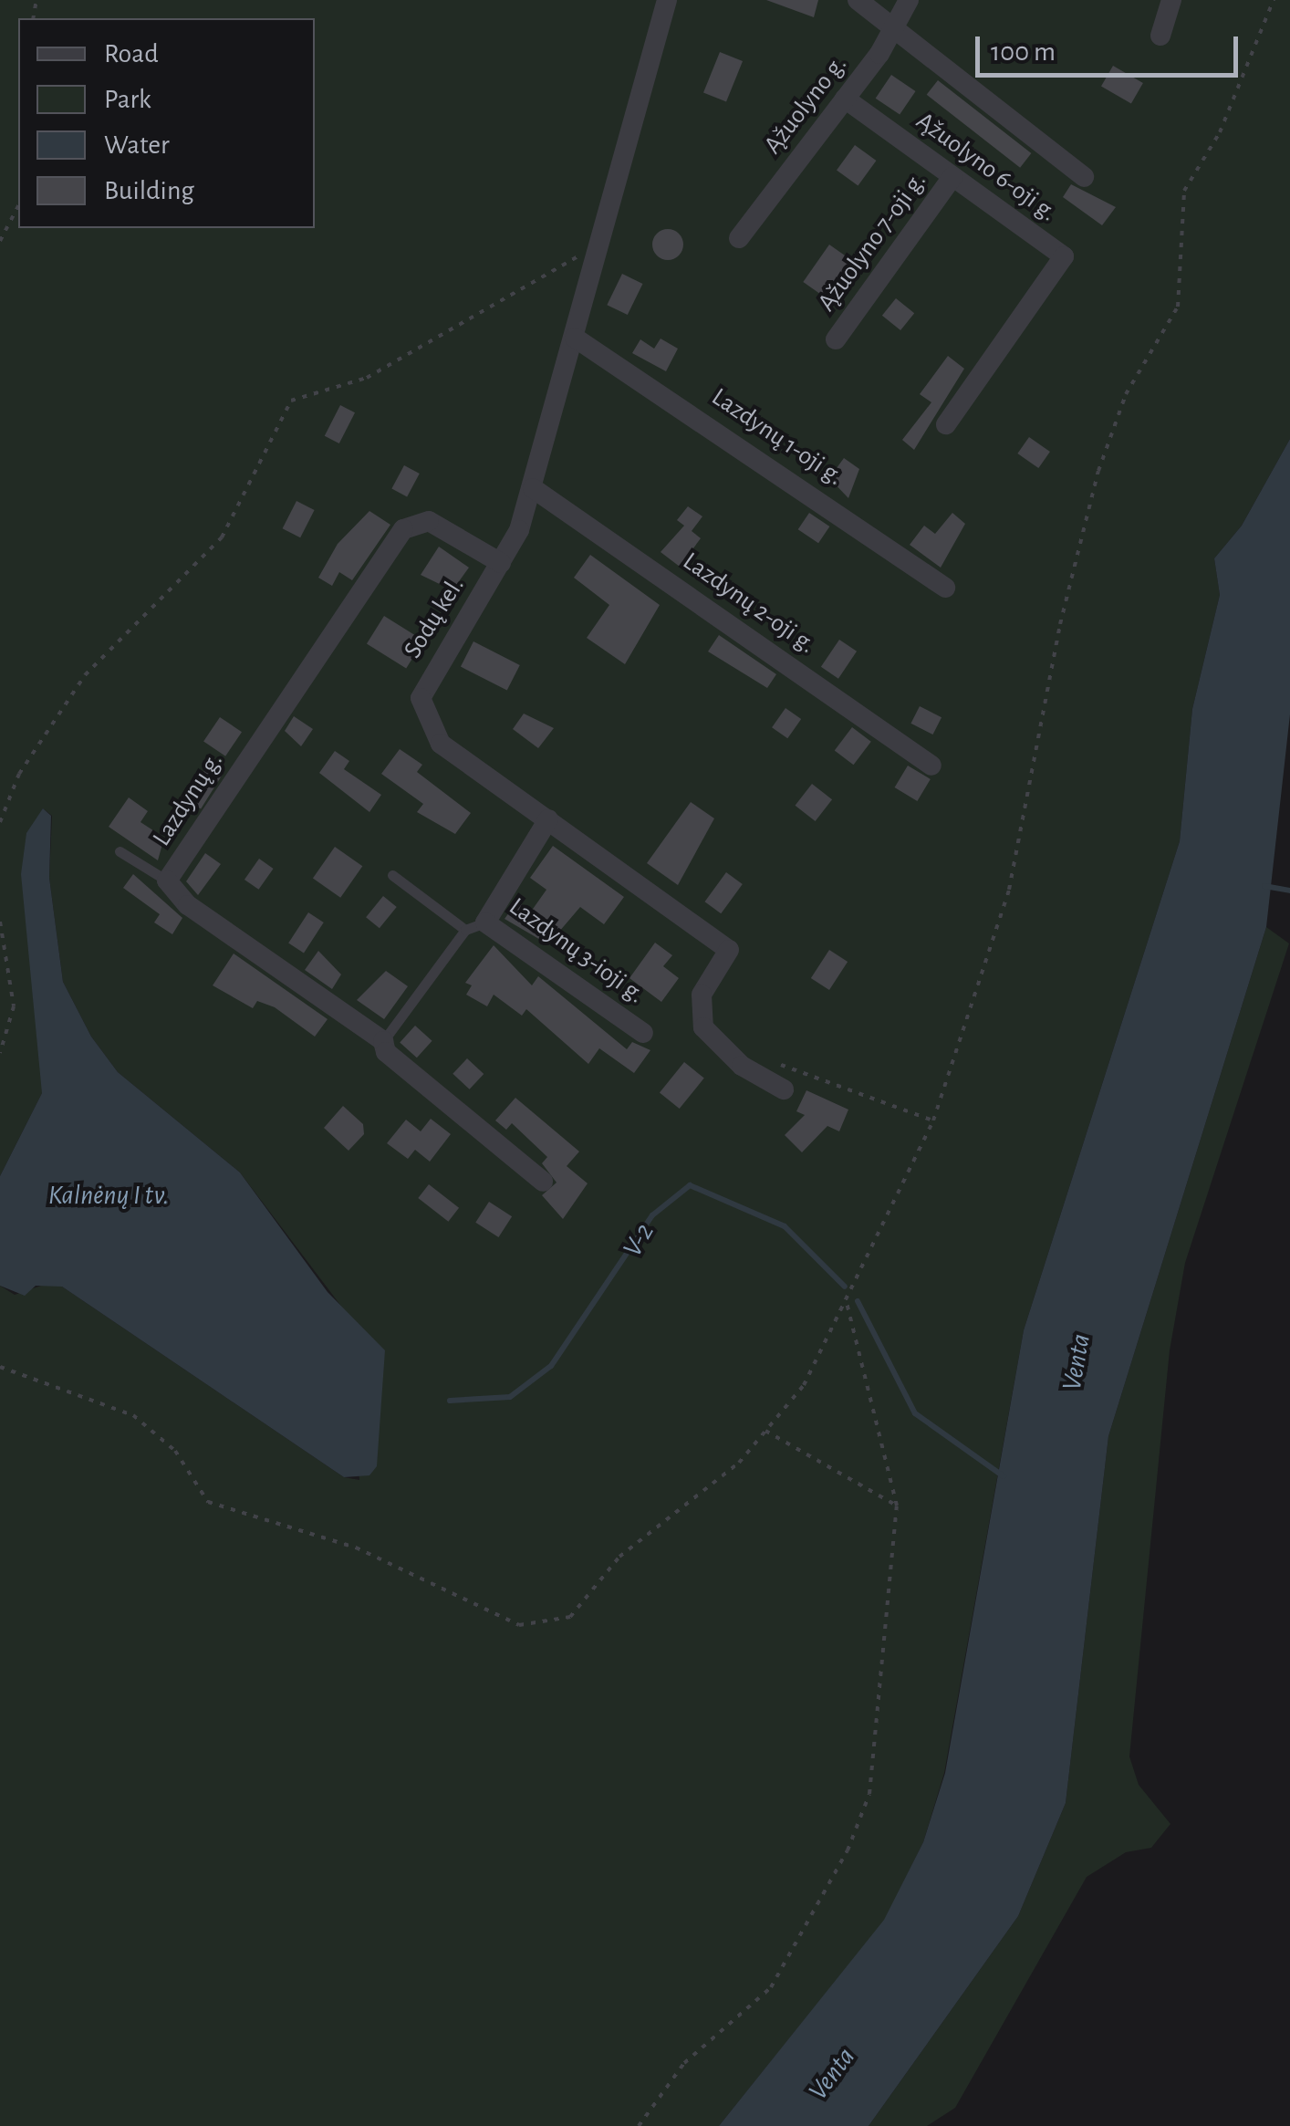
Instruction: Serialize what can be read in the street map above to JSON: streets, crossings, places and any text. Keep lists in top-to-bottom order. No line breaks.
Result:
{"streets":{"street":["Ąžuolyno g.","Ąžuolyno 6-oji g.","Ąžuolyno 7-oji g.","Lazdynų 1-oji g.","Lazdynų 2-oji g.","Sodų kel.","Lazdynų g.","Lazdynų 3-ioji g."]},"crossings":[["Ąžuolyno g.","Ąžuolyno 6-oji g."],["Ąžuolyno 6-oji g.","Ąžuolyno 7-oji g."],["Lazdynų 1-oji g.","Sodų kel."],["Lazdynų 2-oji g.","Sodų kel."],["Sodų kel.","Lazdynų g."],["Sodų kel.","Lazdynų 3-ioji g."]],"water":["Kalnėnų I tv.","V-2","Venta"],"legend":["Road","Park","Water","Building"],"scale_bar":"100 m"}
